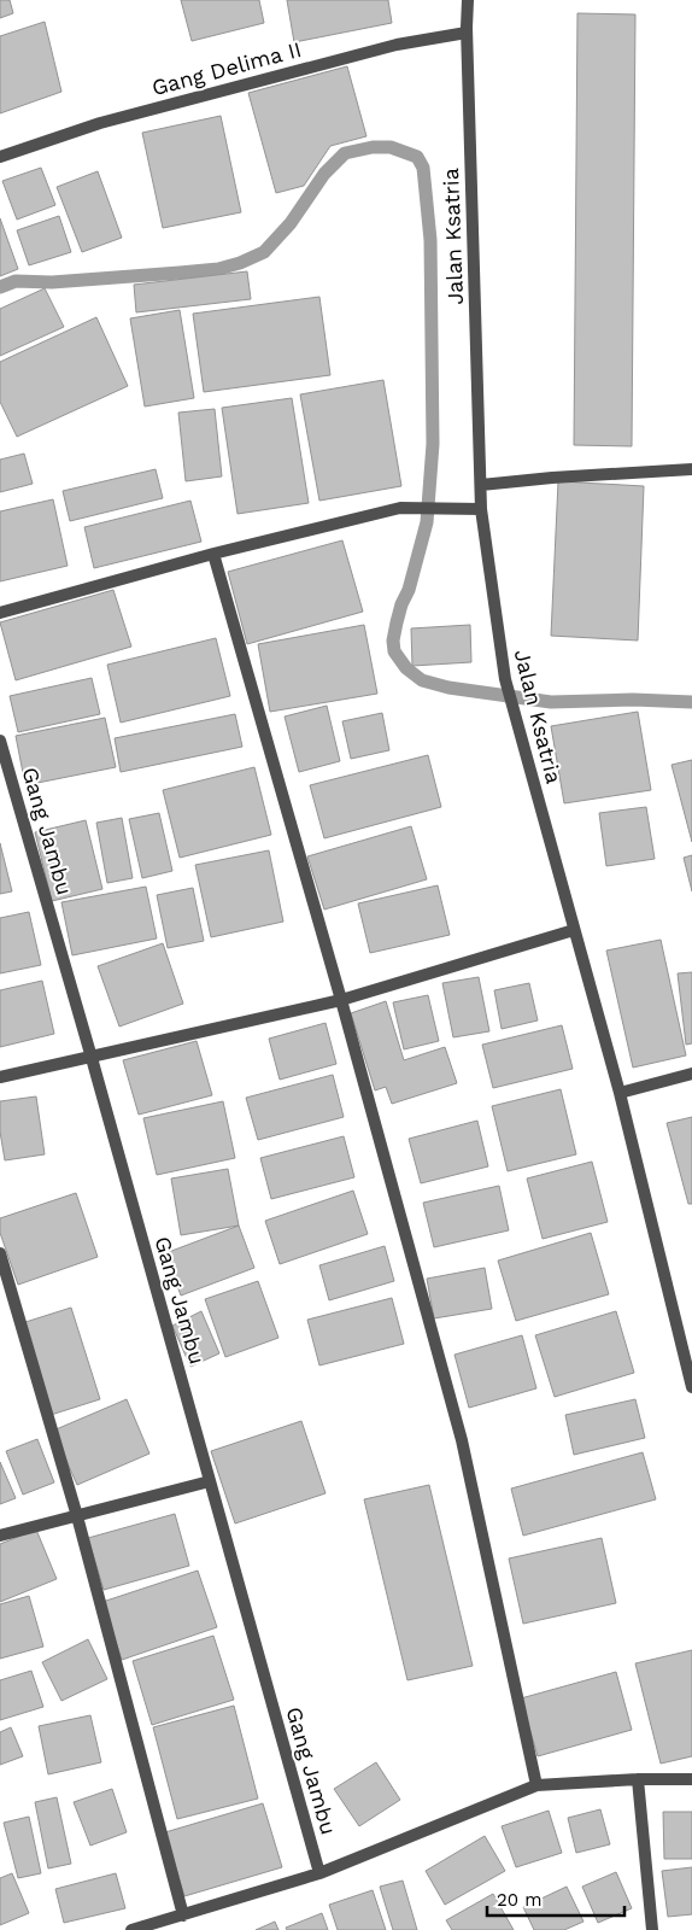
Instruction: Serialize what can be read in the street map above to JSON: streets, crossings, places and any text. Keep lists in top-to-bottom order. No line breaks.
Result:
{"streets":{"street":["Gang Delima II","Jalan Ksatria","Gang Jambu"]},"crossings":[["Gang Delima II","Jalan Ksatria"]],"scale_bar":"20 m"}
